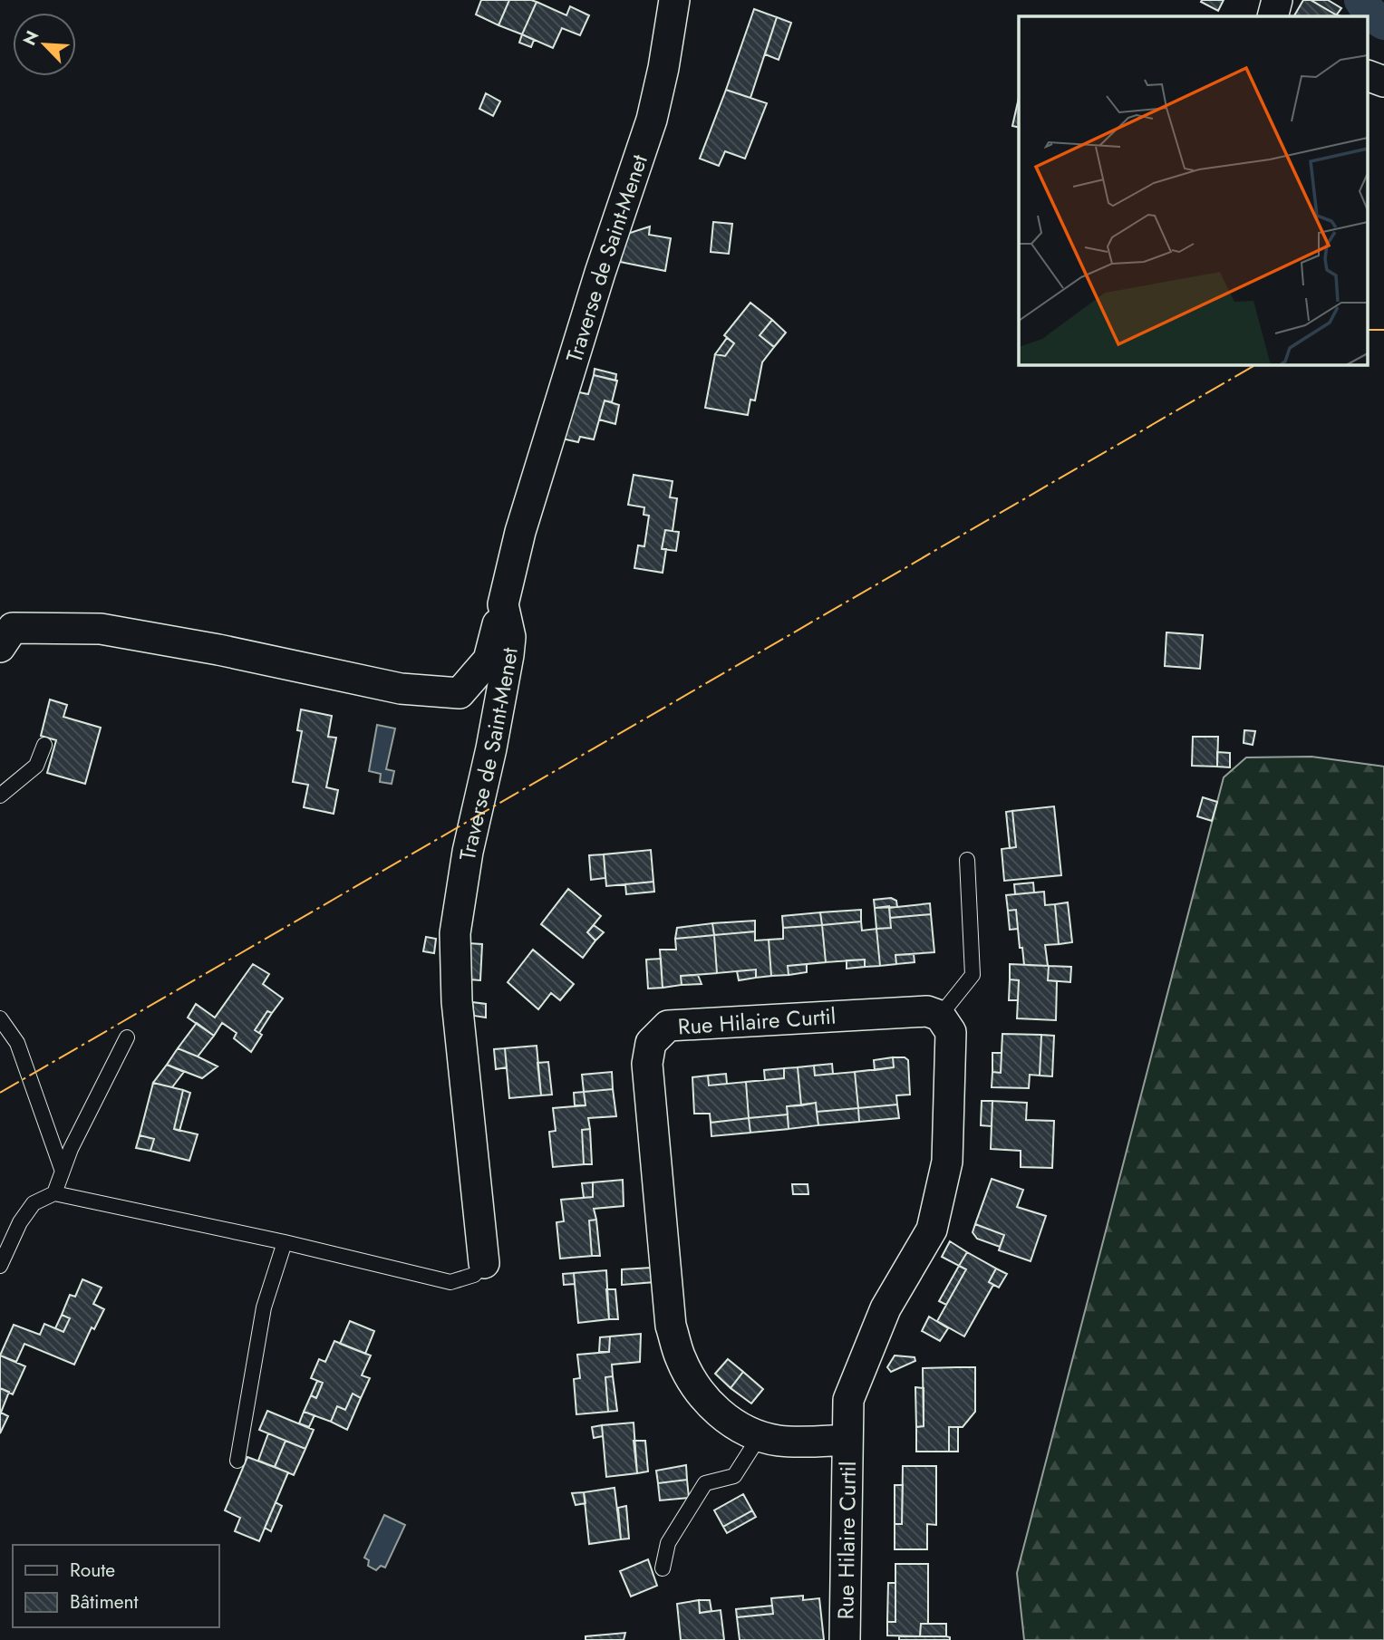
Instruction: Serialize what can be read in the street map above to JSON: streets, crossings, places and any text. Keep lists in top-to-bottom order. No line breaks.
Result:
{"streets":{"street":["Traverse de Saint-Menet","Rue Hilaire Curtil"]},"legend":["Route","Bâtiment"],"north":"top left"}
